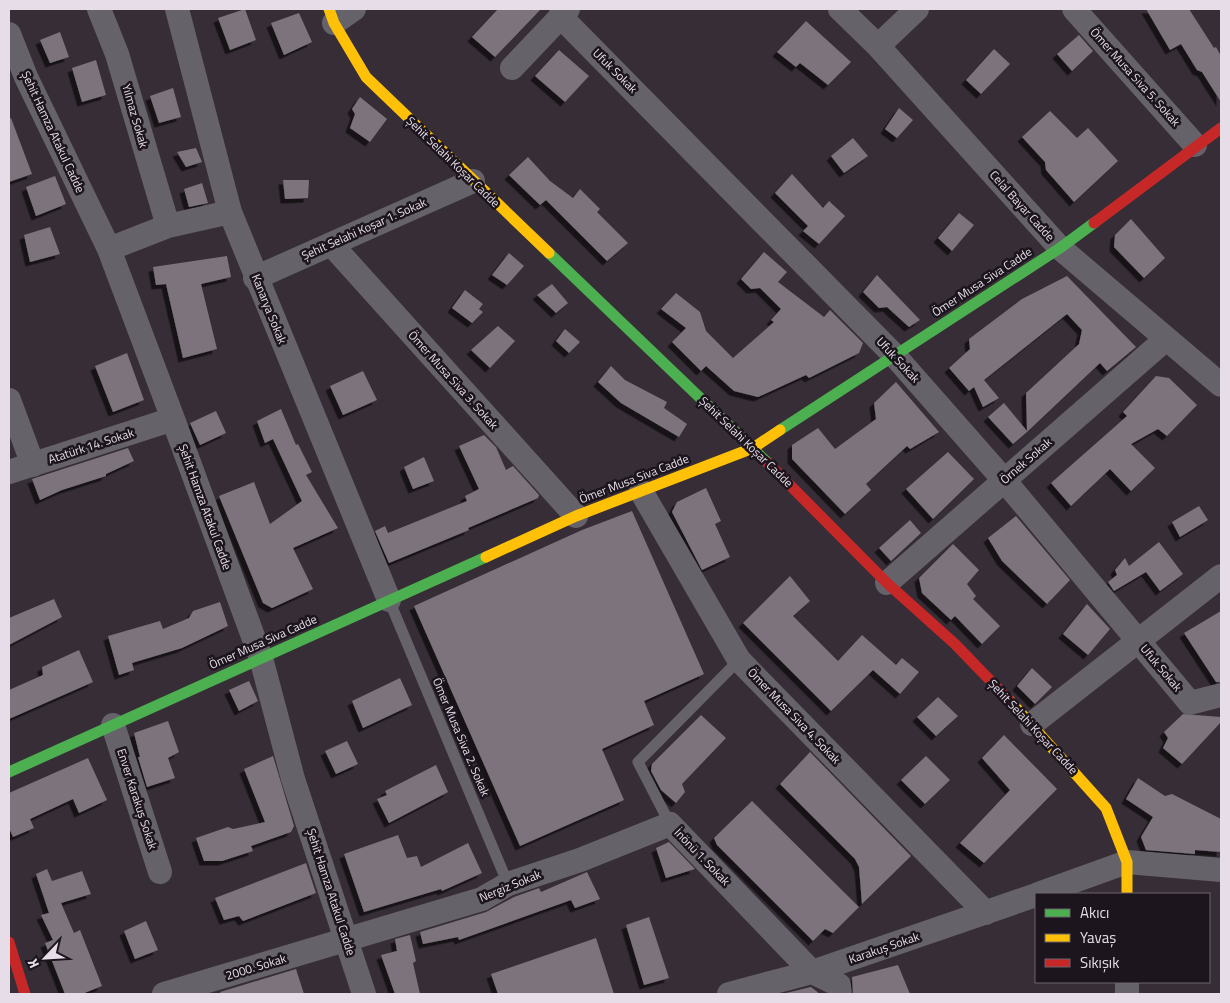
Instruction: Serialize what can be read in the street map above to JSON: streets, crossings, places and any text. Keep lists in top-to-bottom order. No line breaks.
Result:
{"streets":{"main road":["Şehit Selahi Koşar Cadde","Ömer Musa Siva Cadde"],"street":["Ufuk Sokak","Ömer Musa Siva 5. Sokak","Yılmaz Sokak","Şehit Hamza Atakul Cadde","Celal Bayar Cadde","Şehit Selahi Koşar 1. Sokak","Kanarya Sokak","Ömer Musa Siva 3. Sokak","Atatürk 14. Sokak","Örnek Sokak","Ömer Musa Siva 4. Sokak","Enver Karakuş Sokak","İnönü 1. Sokak","Nergiz Sokak","Karakuş Sokak","2000. Sokak"],"lane":["Ömer Musa Siva 2. Sokak"]},"crossings":[["Ufuk Sokak","Ömer Musa Siva Cadde"],["Ufuk Sokak","Örnek Sokak"],["Ömer Musa Siva 5. Sokak","Ömer Musa Siva Cadde"],["Şehit Hamza Atakul Cadde","Ömer Musa Siva Cadde"],["Şehit Hamza Atakul Cadde","Atatürk 14. Sokak"],["Şehit Hamza Atakul Cadde","Nergiz Sokak"],["Şehit Hamza Atakul Cadde","2000. Sokak"],["Şehit Selahi Koşar Cadde","Şehit Selahi Koşar 1. Sokak"],["Şehit Selahi Koşar Cadde","Ömer Musa Siva Cadde"],["Şehit Selahi Koşar Cadde","Örnek Sokak"],["Şehit Selahi Koşar Cadde","Karakuş Sokak"],["Celal Bayar Cadde","Ömer Musa Siva Cadde"],["Celal Bayar Cadde","Örnek Sokak"],["Şehit Selahi Koşar 1. Sokak","Kanarya Sokak"],["Şehit Selahi Koşar 1. Sokak","Ömer Musa Siva 3. Sokak"],["Ömer Musa Siva Cadde","Kanarya Sokak"],["Ömer Musa Siva Cadde","Ömer Musa Siva 3. Sokak"],["Ömer Musa Siva Cadde","Ömer Musa Siva 4. Sokak"],["Ömer Musa Siva Cadde","Ömer Musa Siva 2. Sokak"],["Ömer Musa Siva Cadde","Enver Karakuş Sokak"],["Kanarya Sokak","Ömer Musa Siva 2. Sokak"],["Ömer Musa Siva 4. Sokak","İnönü 1. Sokak"],["Ömer Musa Siva 4. Sokak","Karakuş Sokak"],["Ömer Musa Siva 2. Sokak","Nergiz Sokak"],["İnönü 1. Sokak","Nergiz Sokak"],["İnönü 1. Sokak","Karakuş Sokak"],["Nergiz Sokak","2000. Sokak"]],"legend":["Akıcı","Yavaş","Sıkışık"],"north":"bottom left"}
